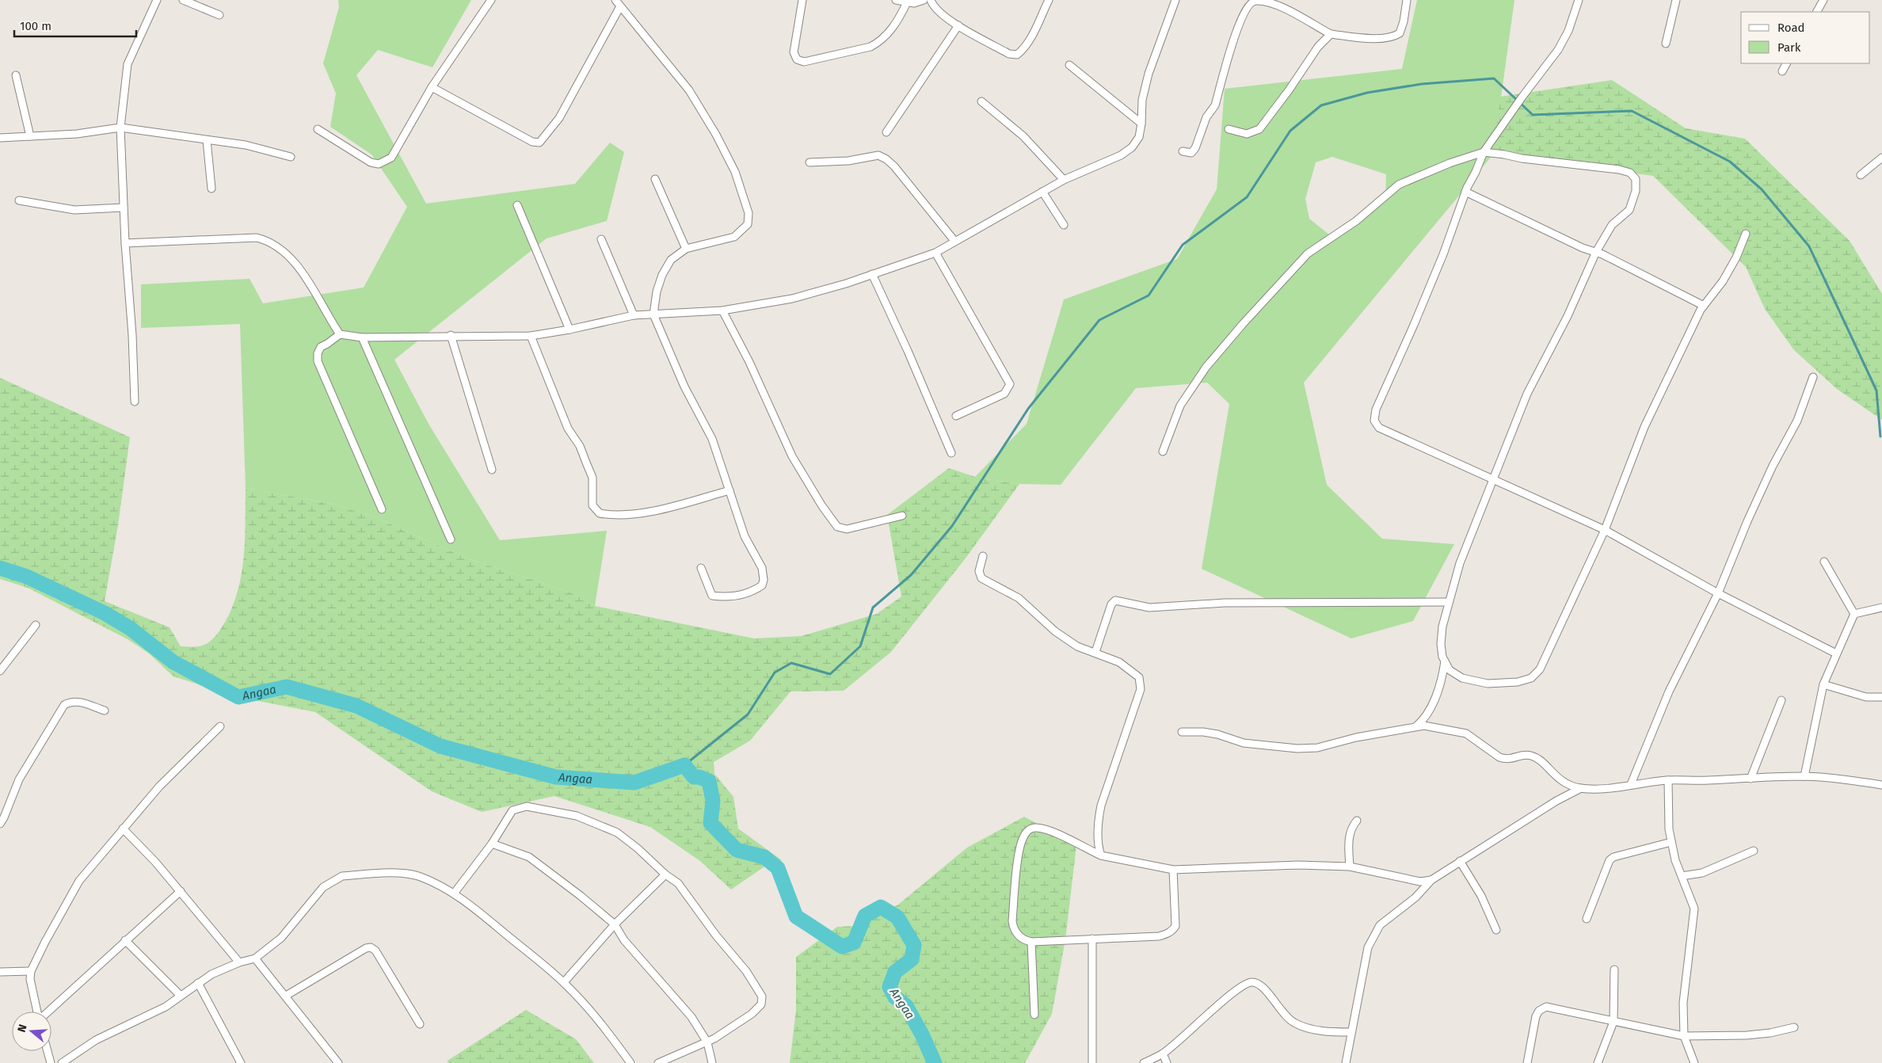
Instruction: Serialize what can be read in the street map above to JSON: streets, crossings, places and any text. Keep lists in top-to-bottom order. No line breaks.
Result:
{"water":["Angaa"],"legend":["Road","Park"],"scale_bar":"100 m","north":"left"}
